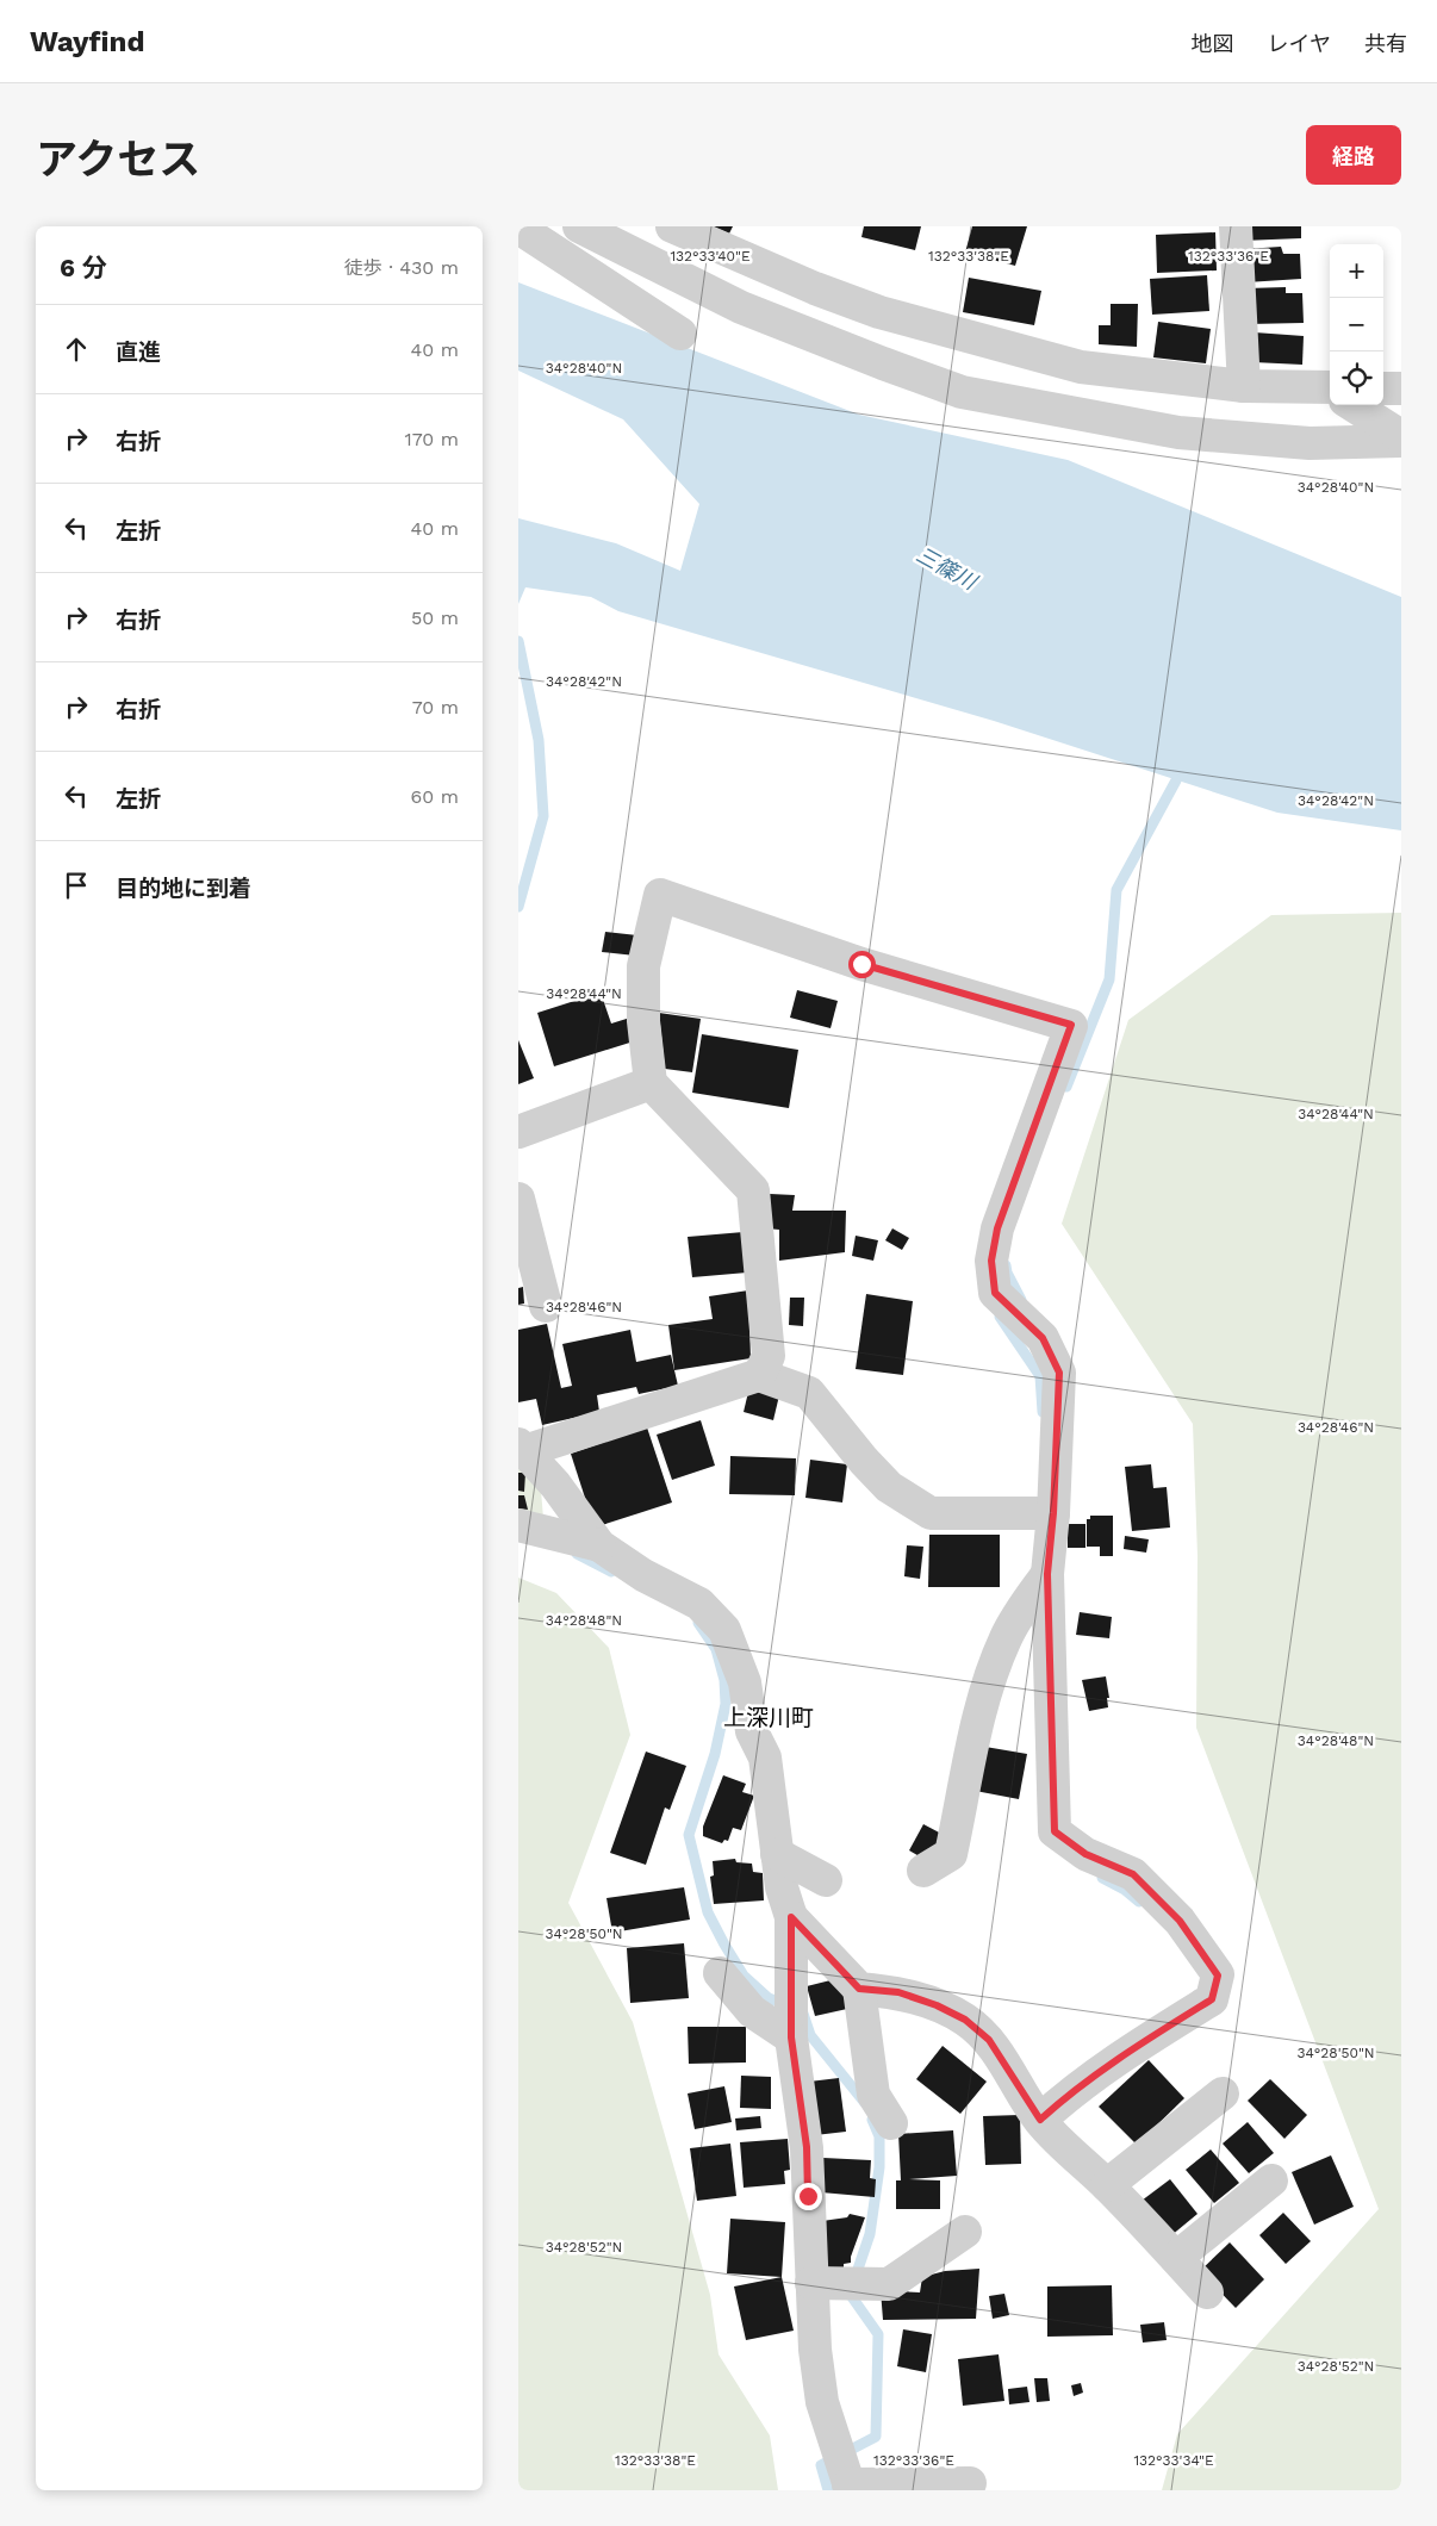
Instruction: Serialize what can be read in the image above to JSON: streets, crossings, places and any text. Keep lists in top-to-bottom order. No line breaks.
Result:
{"districts":["上深川町"],"water":["三篠川"],"page":{"header":"Wayfind","nav":["地図","レイヤ","共有"],"title":"アクセス","buttons":"経路","heading":["6 分","徒歩 · 430 m"],"map_buttons":["+","−"],"list":[["直進","40 m"],["右折","170 m"],["左折","40 m"],["右折","50 m"],["右折","70 m"],["左折","60 m"],"目的地に到着"]},"coordinates":["132°33'40\"E","132°33'38\"E","132°33'36\"E","34°28'40\"N","34°28'42\"N","34°28'44\"N","34°28'46\"N","34°28'48\"N","34°28'50\"N","34°28'52\"N","132°33'34\"E"]}
